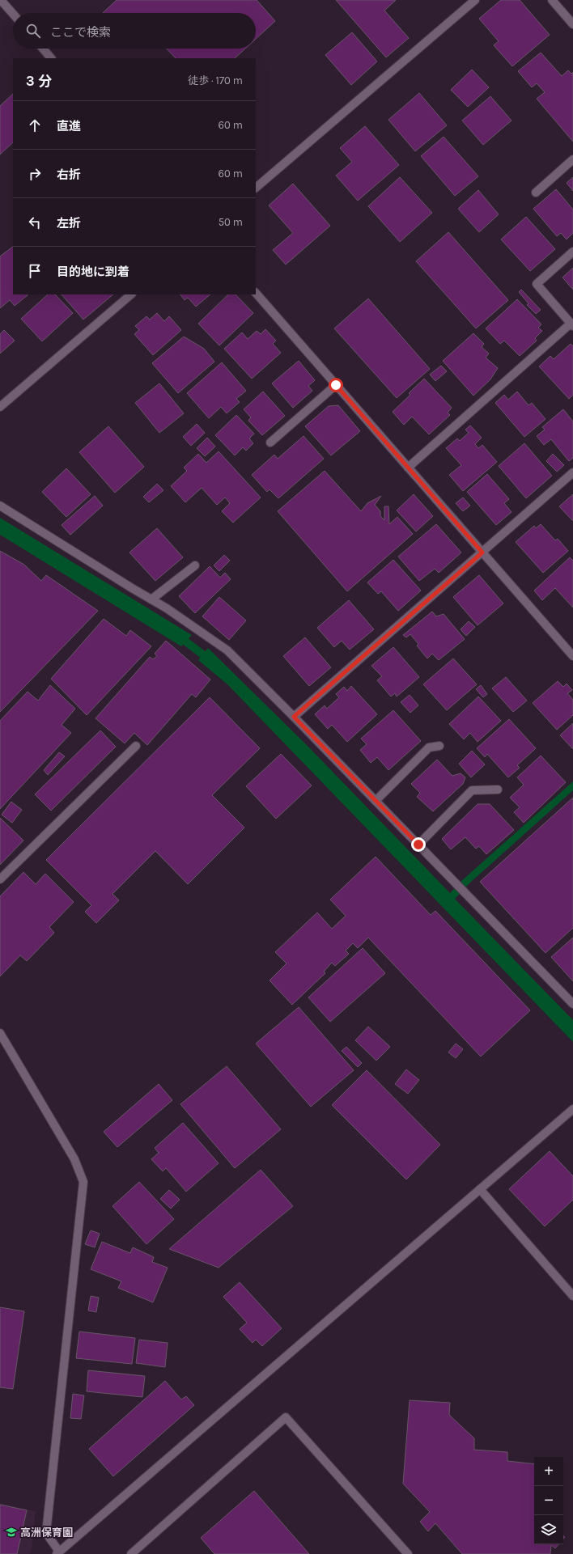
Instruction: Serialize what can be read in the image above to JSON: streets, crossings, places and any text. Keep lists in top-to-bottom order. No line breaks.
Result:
{"places":{"school or university":["高洲保育園"]},"page":{"search":"ここで検索","heading":["3 分","徒歩 · 170 m"],"list":[["直進","60 m"],["右折","60 m"],["左折","50 m"],"目的地に到着"],"map_buttons":["+","−"]}}
